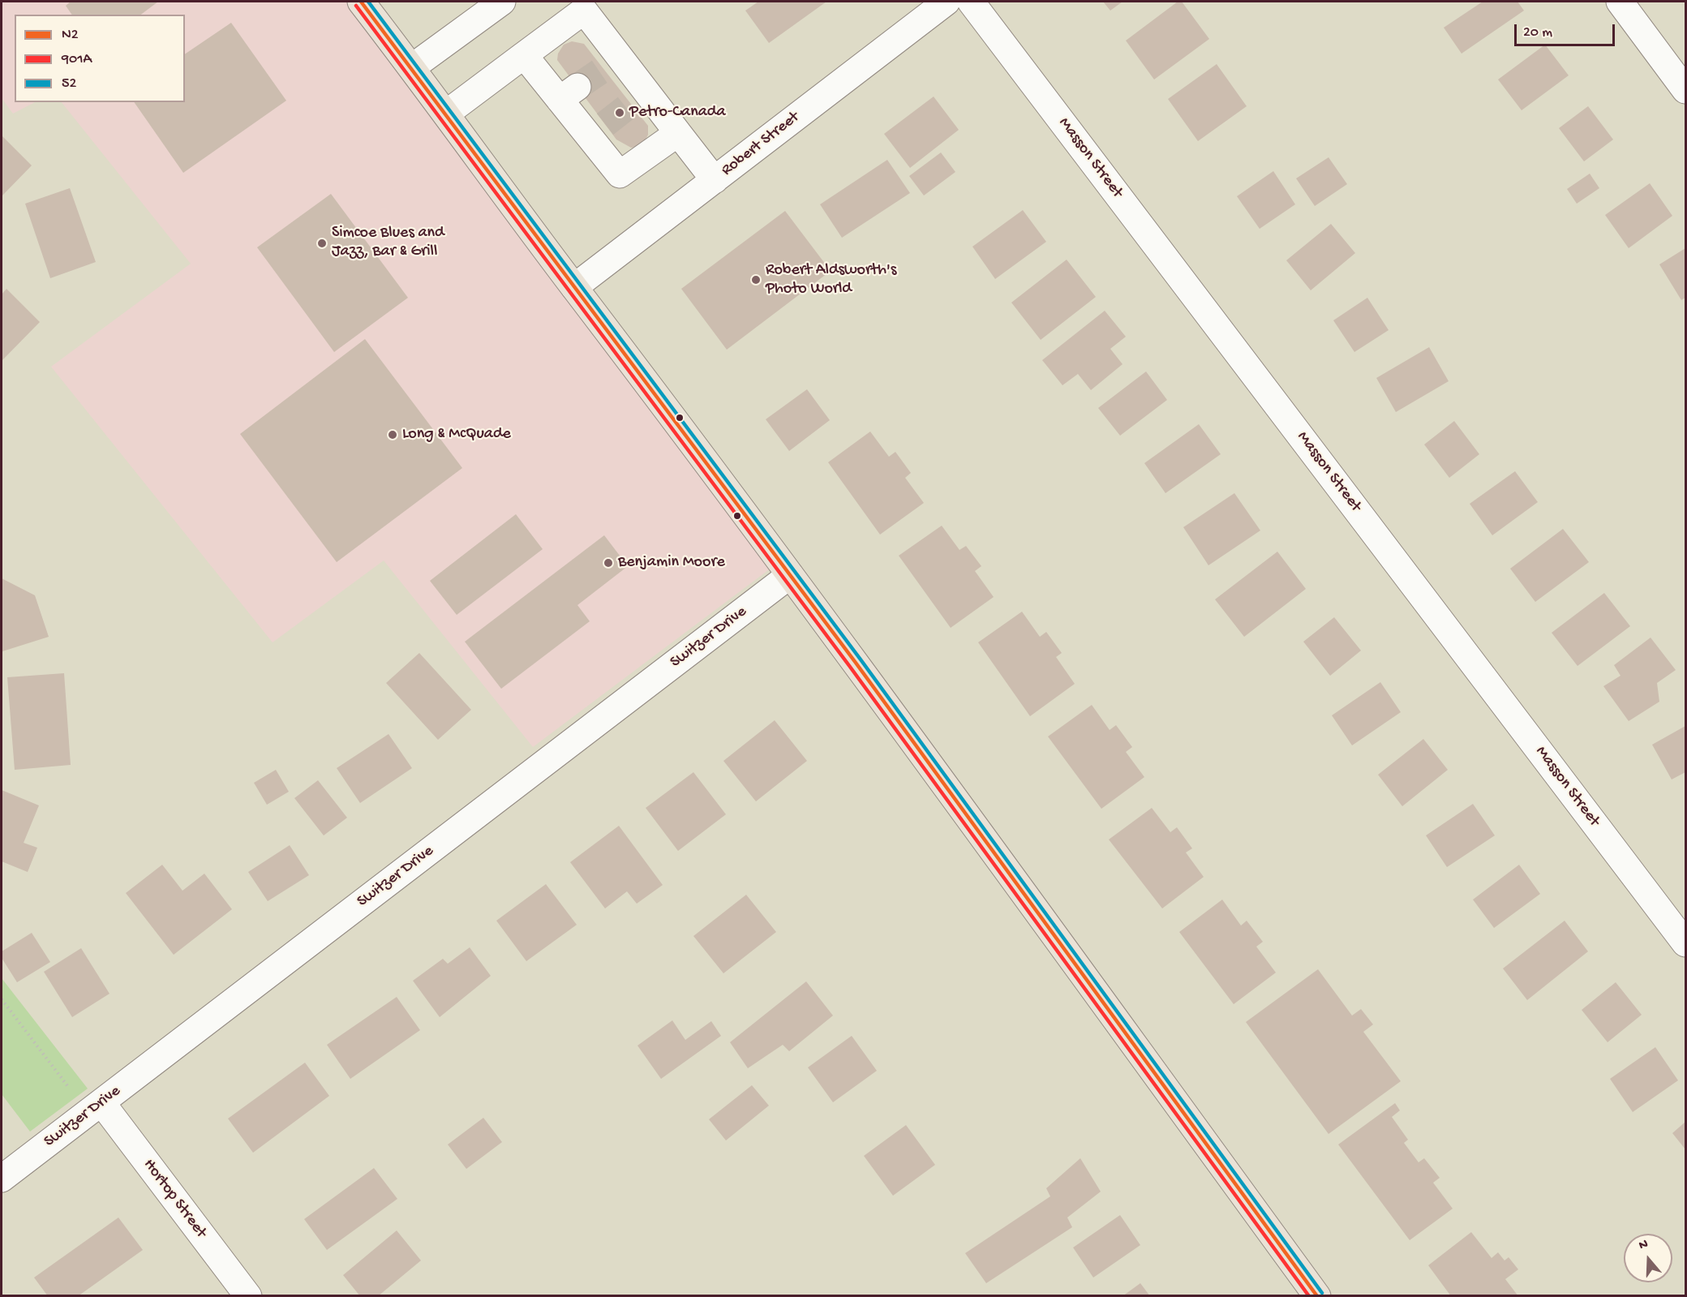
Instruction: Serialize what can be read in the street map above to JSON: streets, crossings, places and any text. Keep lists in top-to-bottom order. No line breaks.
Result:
{"streets":{"street":["Robert Street","Masson Street","Switzer Drive","Hortop Street"]},"crossings":[["Switzer Drive","Hortop Street"]],"places":["Petro-Canada","Simcoe Blues and Jazz, Bar & Grill","Robert Aldsworth's Photo World","Long & McQuade","Benjamin Moore"],"lines":["transit line N2","transit line 52","transit line 901A"],"legend":["N2","901A","52"],"scale_bar":"20 m","north":"top"}
